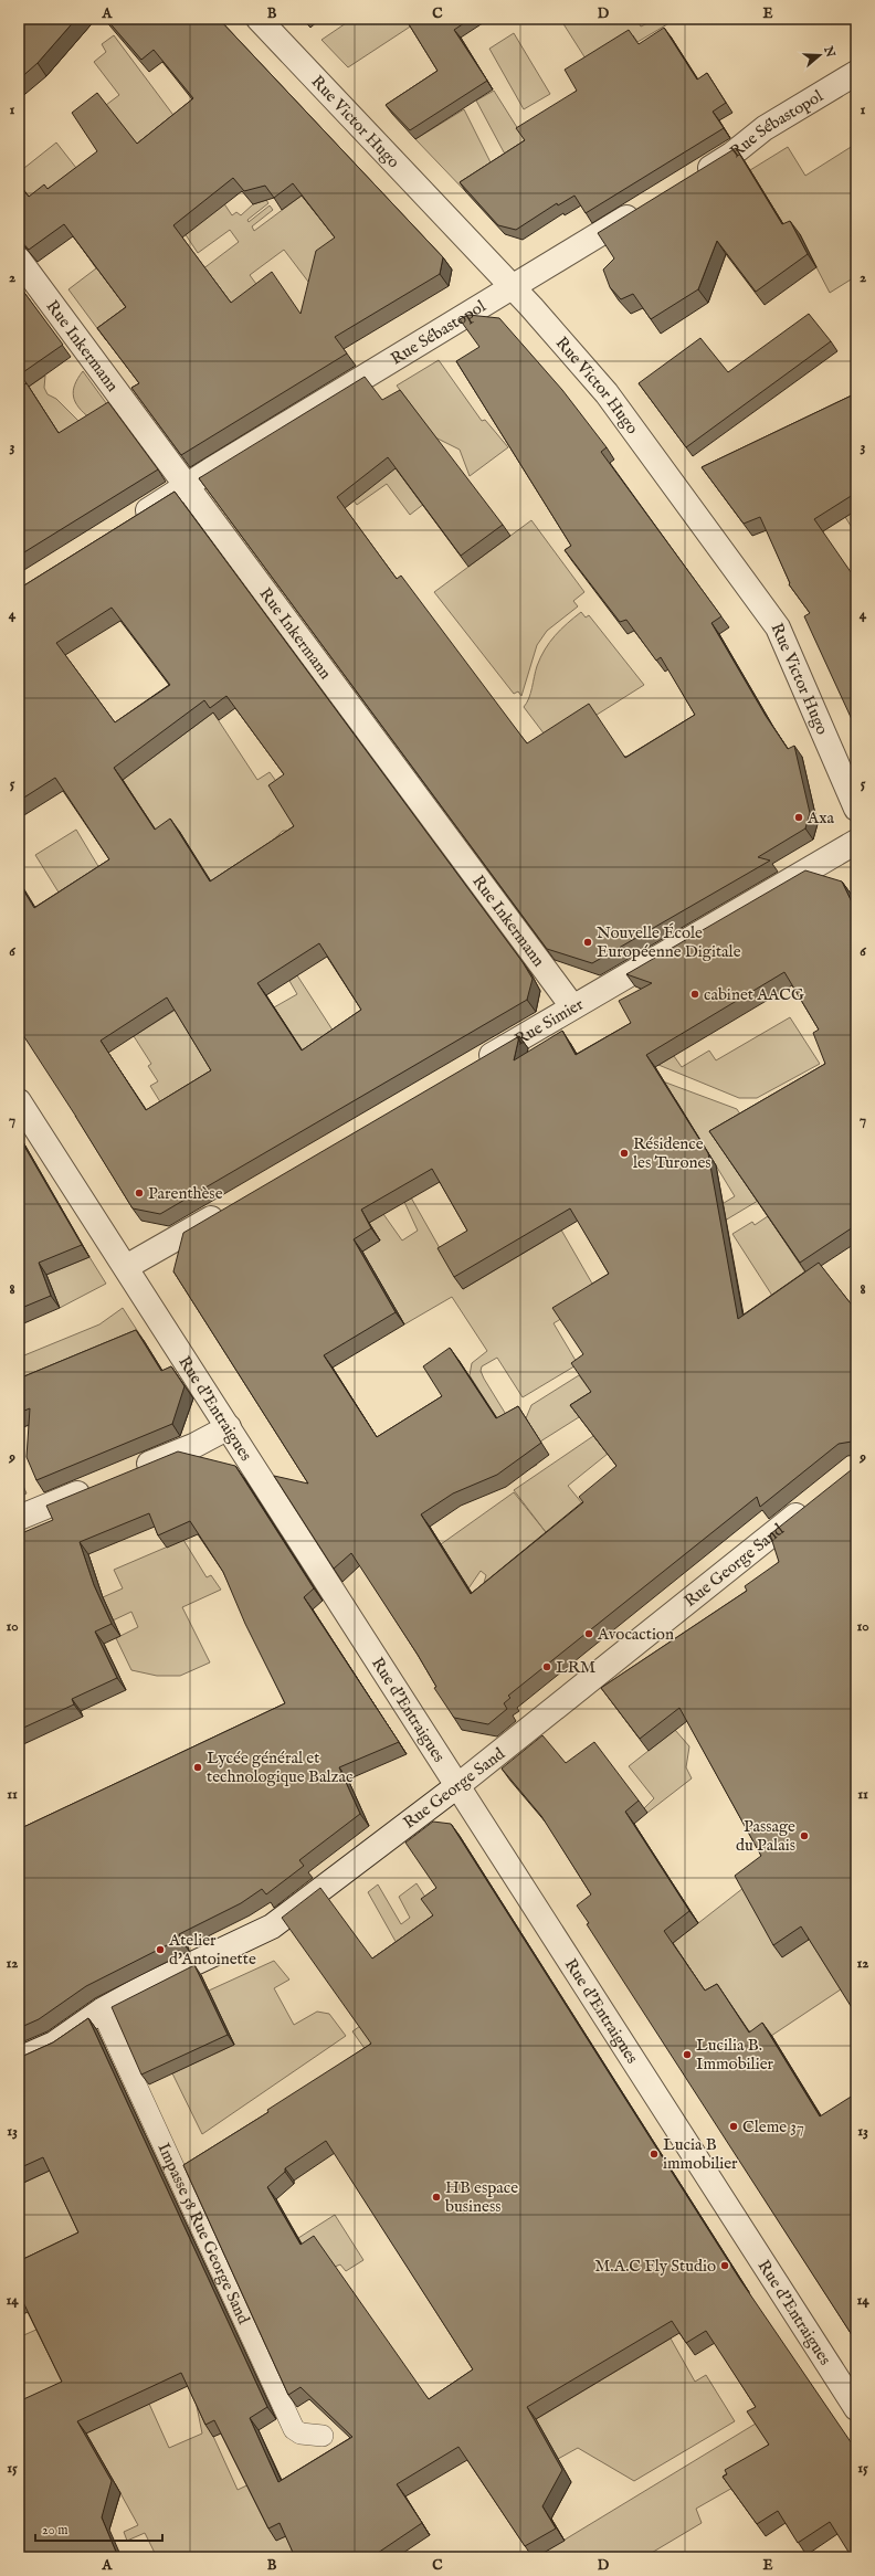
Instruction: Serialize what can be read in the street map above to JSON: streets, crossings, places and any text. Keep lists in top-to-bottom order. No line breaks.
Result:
{"streets":{"street":["Rue Victor Hugo","Rue Sébastopol","Rue Inkermann","Rue Simier","Rue d'Entraigues","Rue George Sand"],"lane":["Impasse 58 Rue George Sand"]},"crossings":[["Rue Victor Hugo","Rue Sébastopol"],["Rue Sébastopol","Rue Inkermann"],["Rue Inkermann","Rue Simier"],["Rue d'Entraigues","Rue George Sand"],["Rue George Sand","Impasse 58 Rue George Sand"]],"places":["Axa","Nouvelle École Européenne Digitale","cabinet AACG","Résidence les Turones","Parenthèse","Avocaction","LRM","Lycée général et technologique Balzac","Passage du Palais","Atelier d'Antoinette","Lucilia B. Immobilier","Cleme 37","Lucia B immobilier","HB espace business","M.A.C Fly Studio"],"scale_bar":"20 m","north":"right","grid":{"columns":["A","B","C","D","E"],"rows":["1","2","3","4","5","6","7","8","9","10","11","12","13","14","15"]}}
